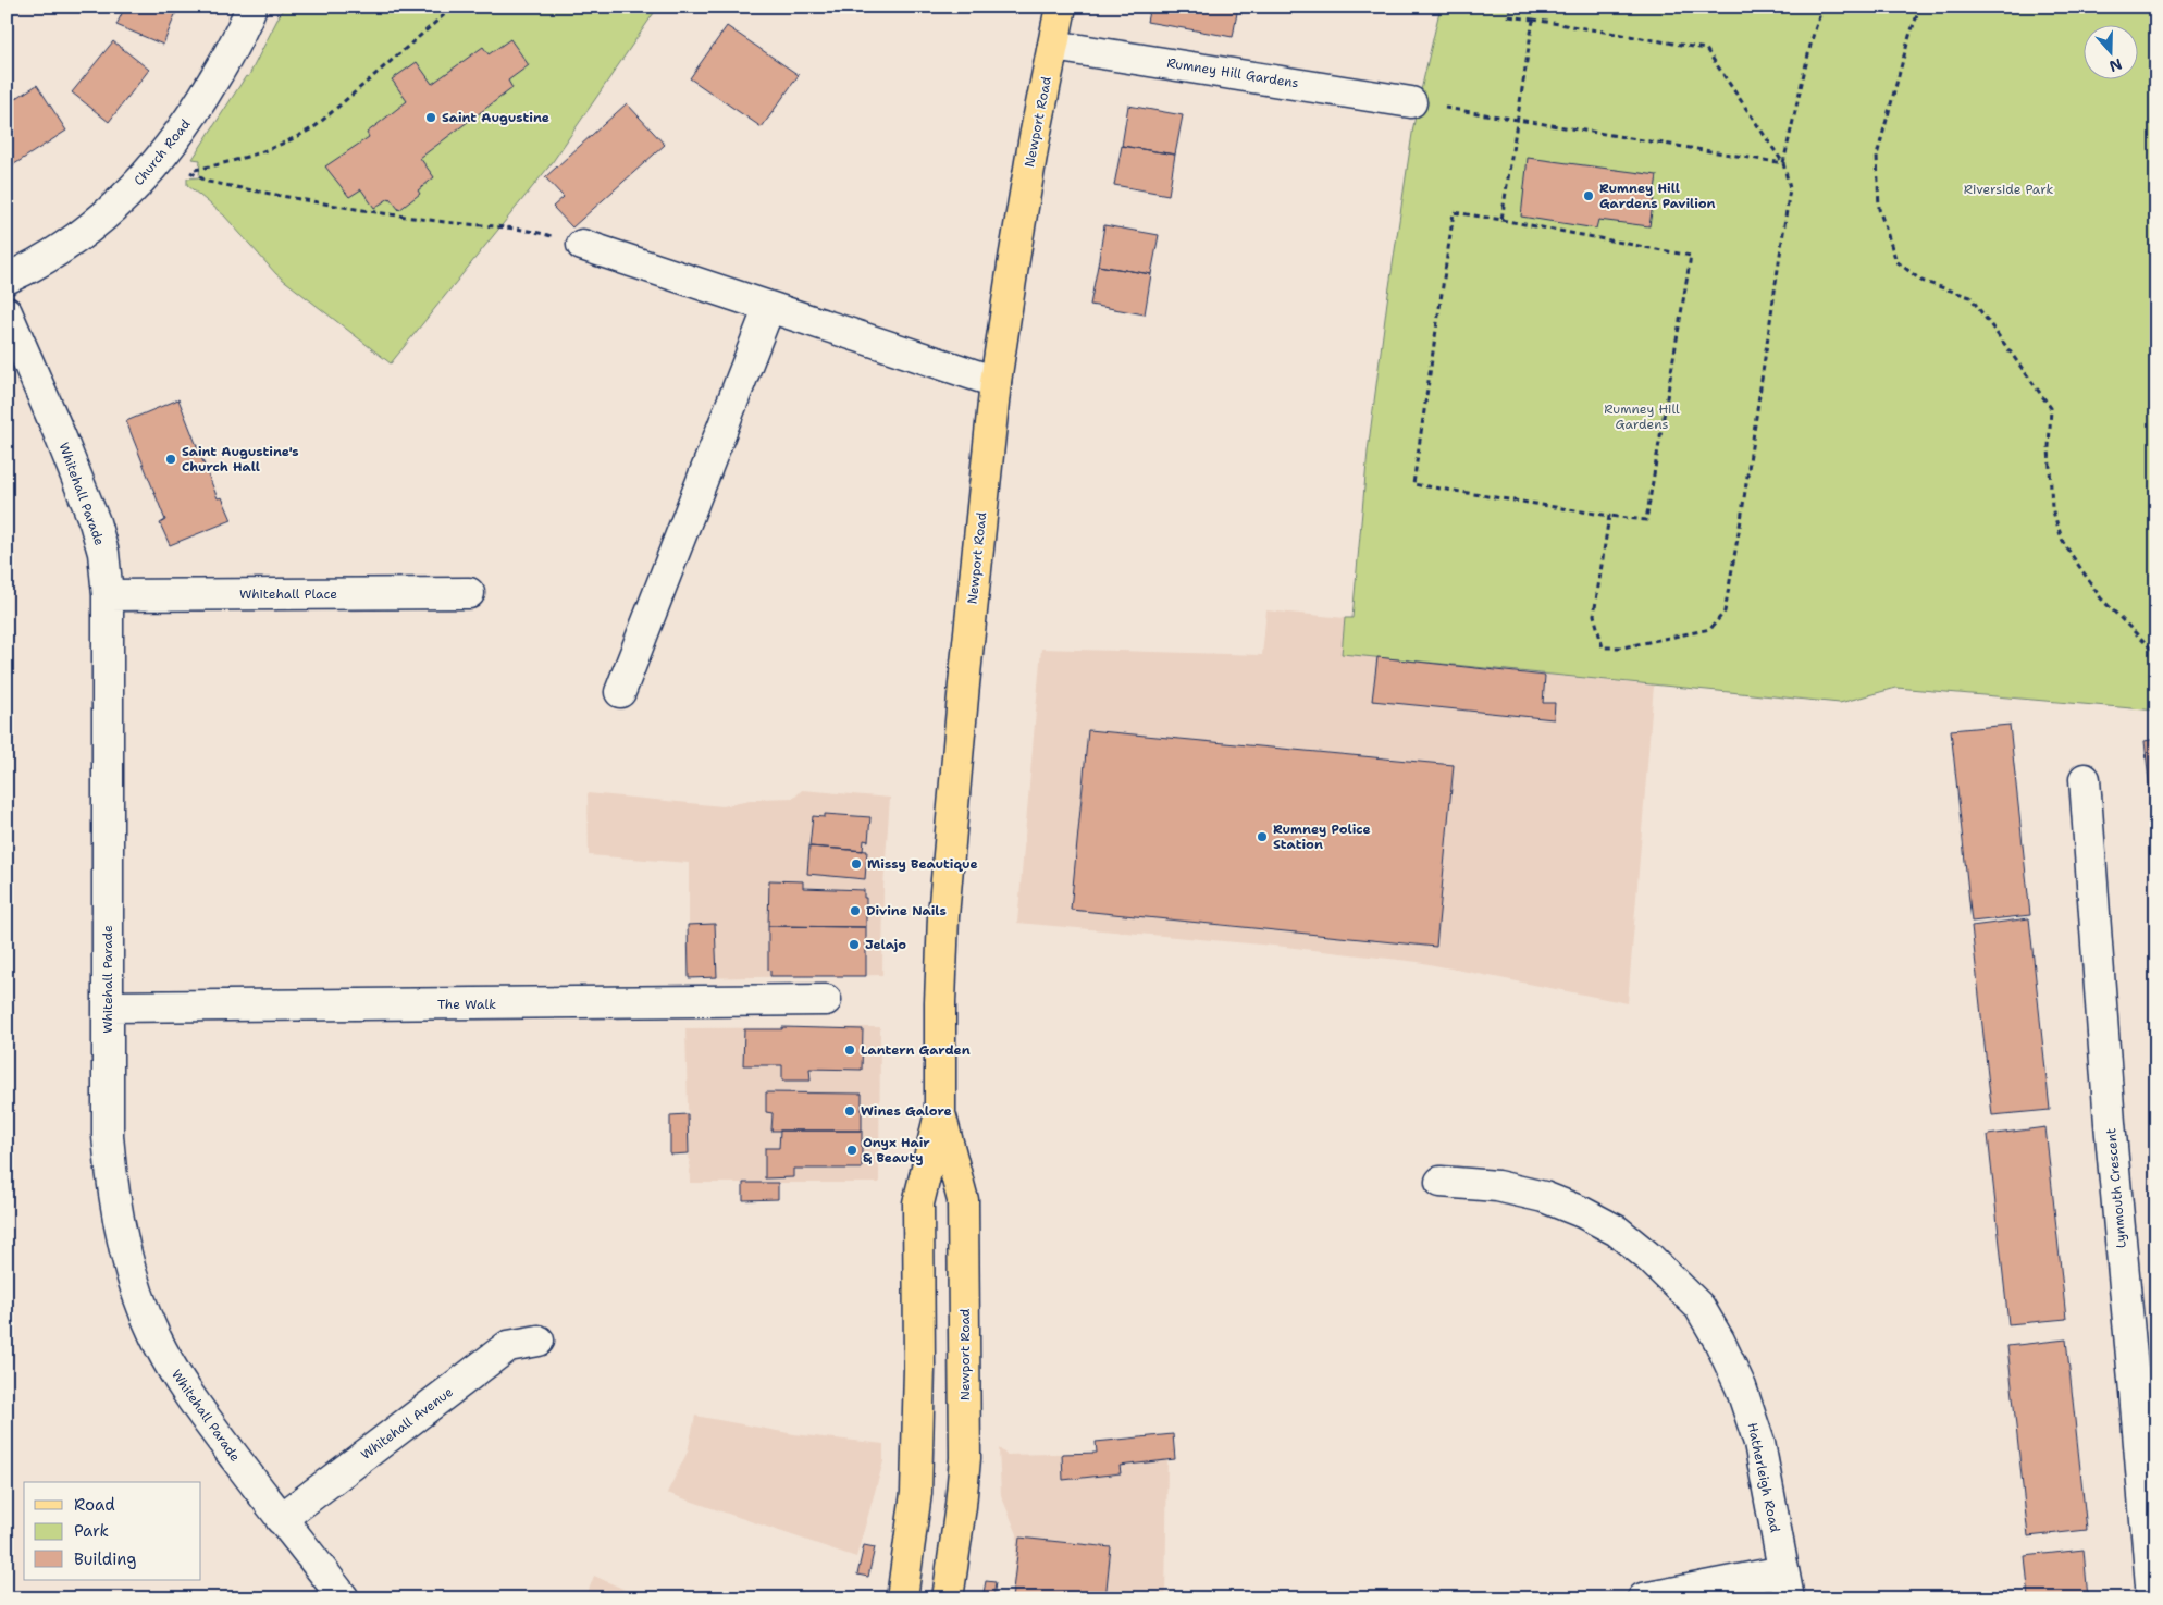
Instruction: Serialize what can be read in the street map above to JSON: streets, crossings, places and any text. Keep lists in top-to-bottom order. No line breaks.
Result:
{"streets":{"main road":["Newport Road"],"street":["Rumney Hill Gardens","Church Road","Whitehall Parade","Whitehall Place","The Walk","Lynmouth Crescent","Whitehall Avenue","Hatherleigh Road"]},"crossings":[["Rumney Hill Gardens","Newport Road"],["Whitehall Parade","Whitehall Place"],["Whitehall Parade","The Walk"],["Whitehall Parade","Whitehall Avenue"]],"parks":["Riverside Park","Rumney Hill Gardens"],"places":["Saint Augustine","Rumney Hill Gardens Pavilion","Saint Augustine's Church Hall","Rumney Police Station","Missy Beautique","Divine Nails","Jelajo","Lantern Garden","Wines Galore","Onyx Hair & Beauty"],"legend":["Road","Park","Building"],"north":"bottom"}
